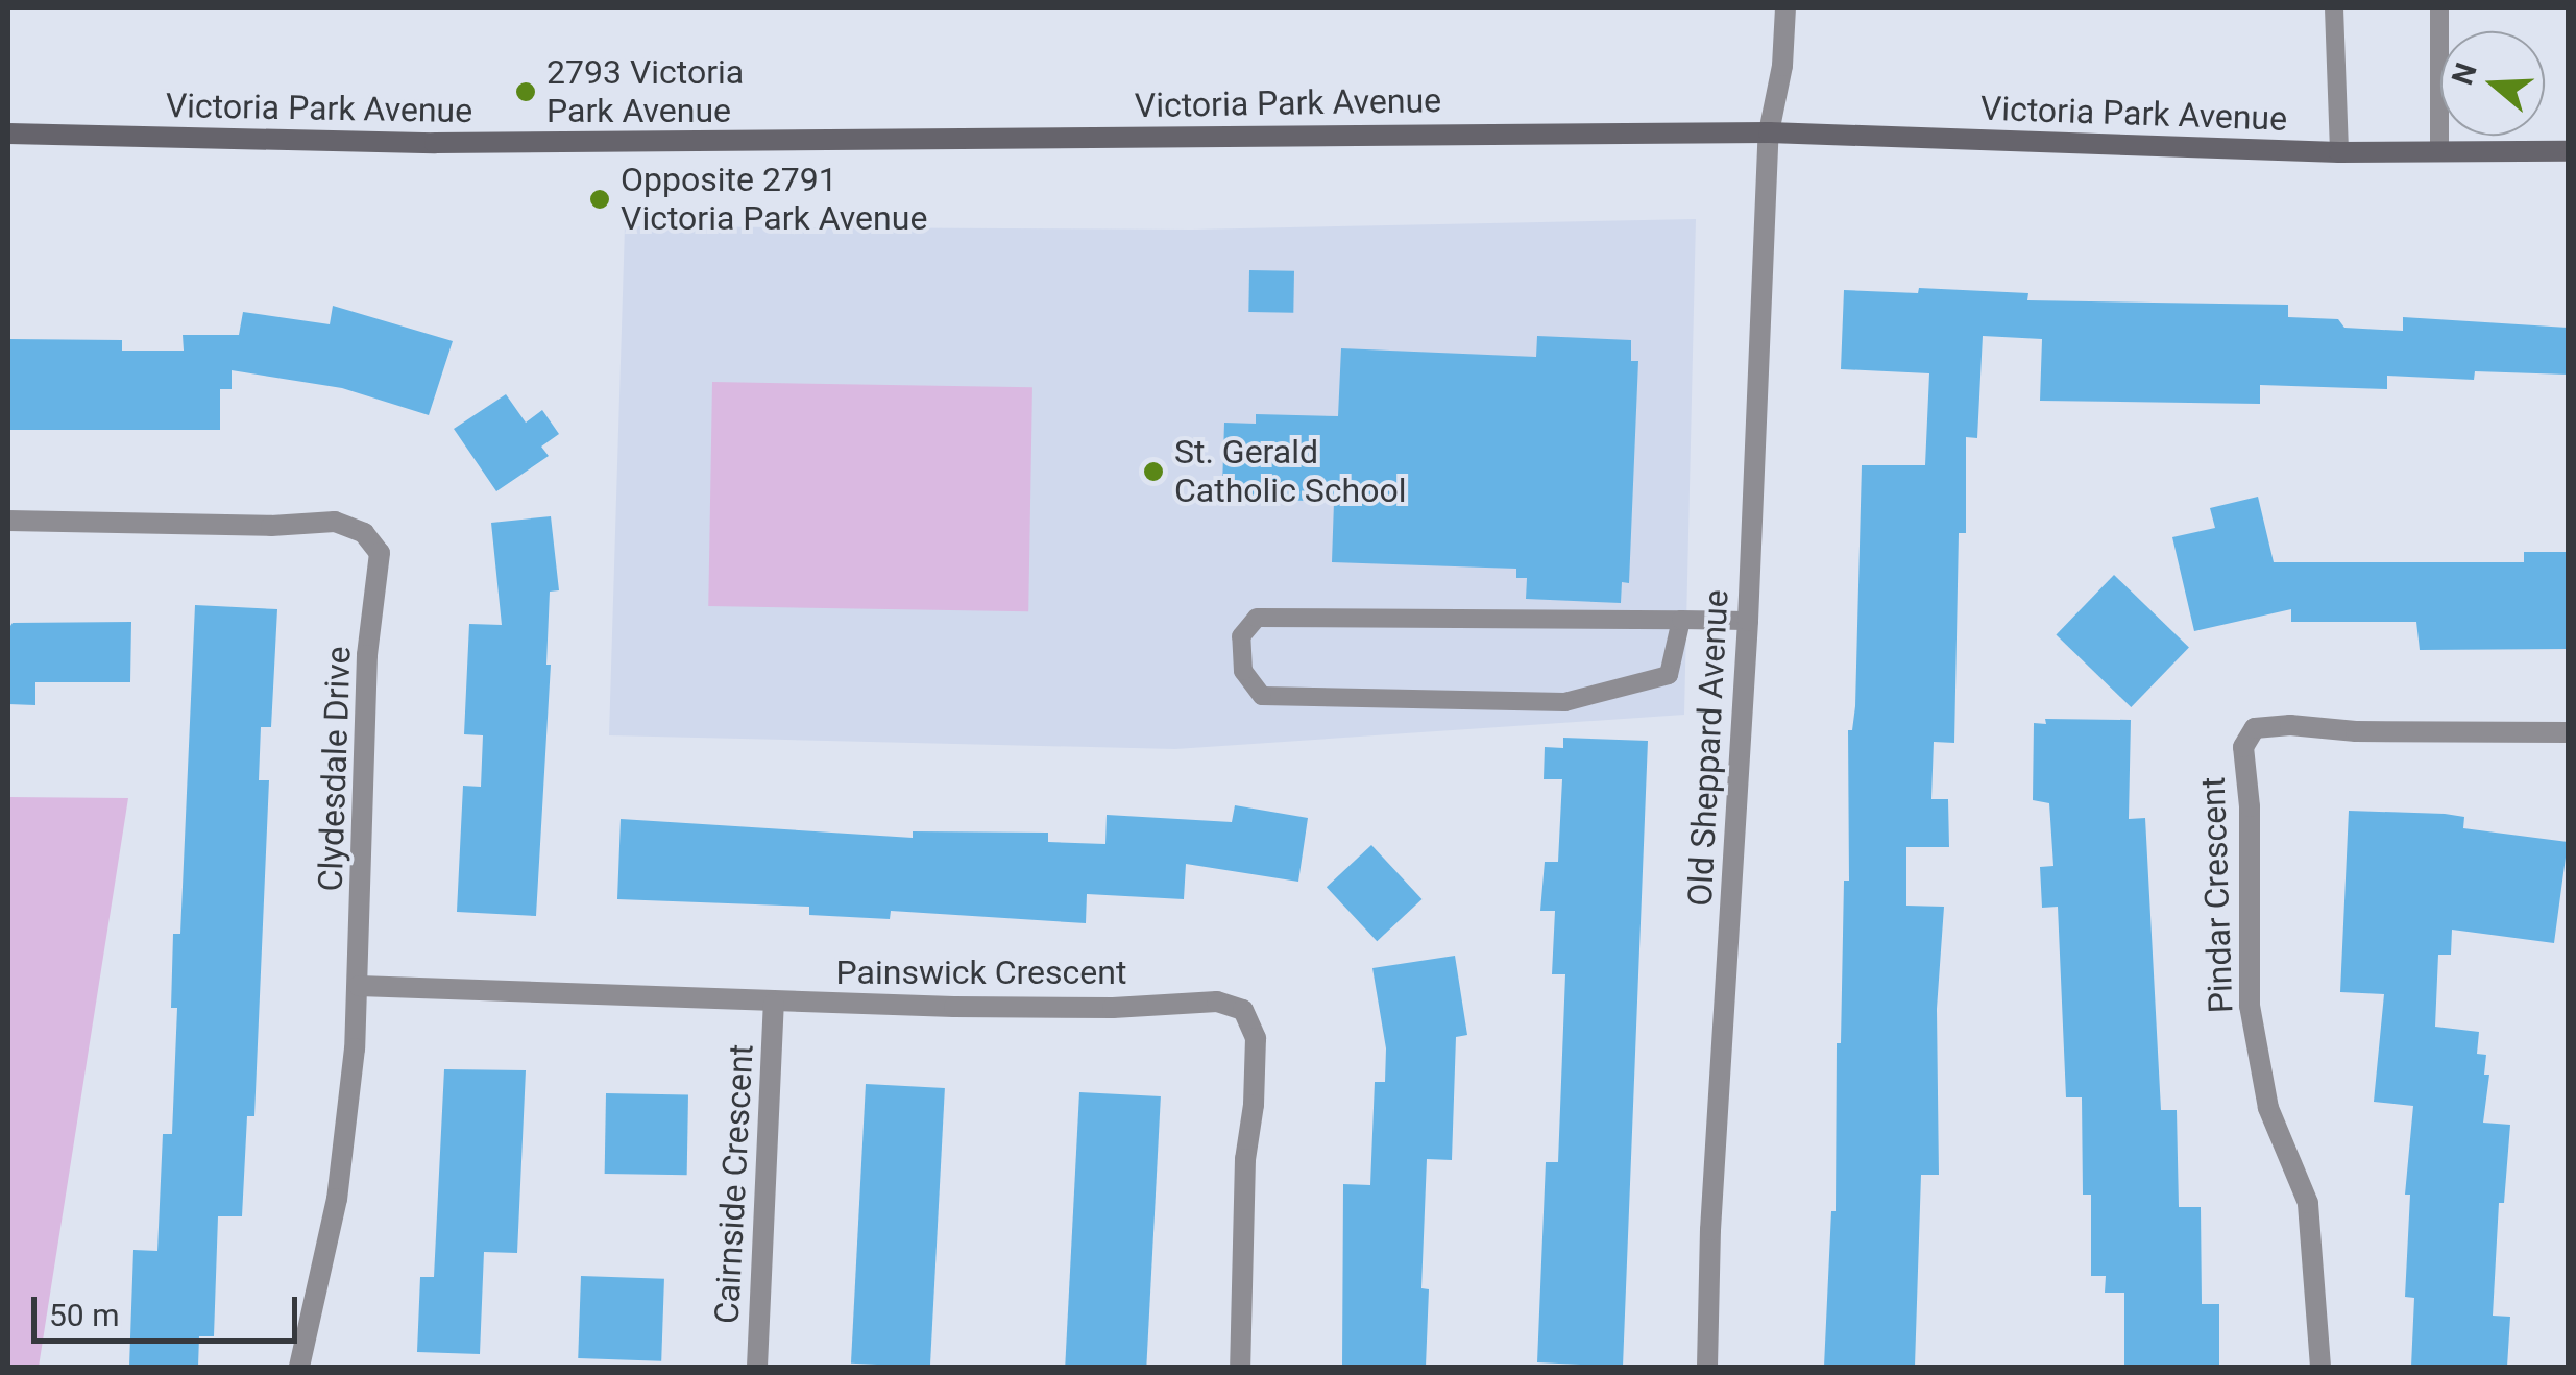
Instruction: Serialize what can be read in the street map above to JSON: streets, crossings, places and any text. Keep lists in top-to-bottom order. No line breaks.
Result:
{"streets":{"main road":["Victoria Park Avenue"],"street":["Old Sheppard Avenue","Clydesdale Drive","Pindar Crescent","Painswick Crescent","Cairnside Crescent"]},"crossings":[["Victoria Park Avenue","Old Sheppard Avenue"],["Clydesdale Drive","Painswick Crescent"],["Painswick Crescent","Cairnside Crescent"]],"places":["2793 Victoria Park Avenue","Opposite 2791 Victoria Park Avenue","St. Gerald Catholic School"],"scale_bar":"50 m","north":"left"}
